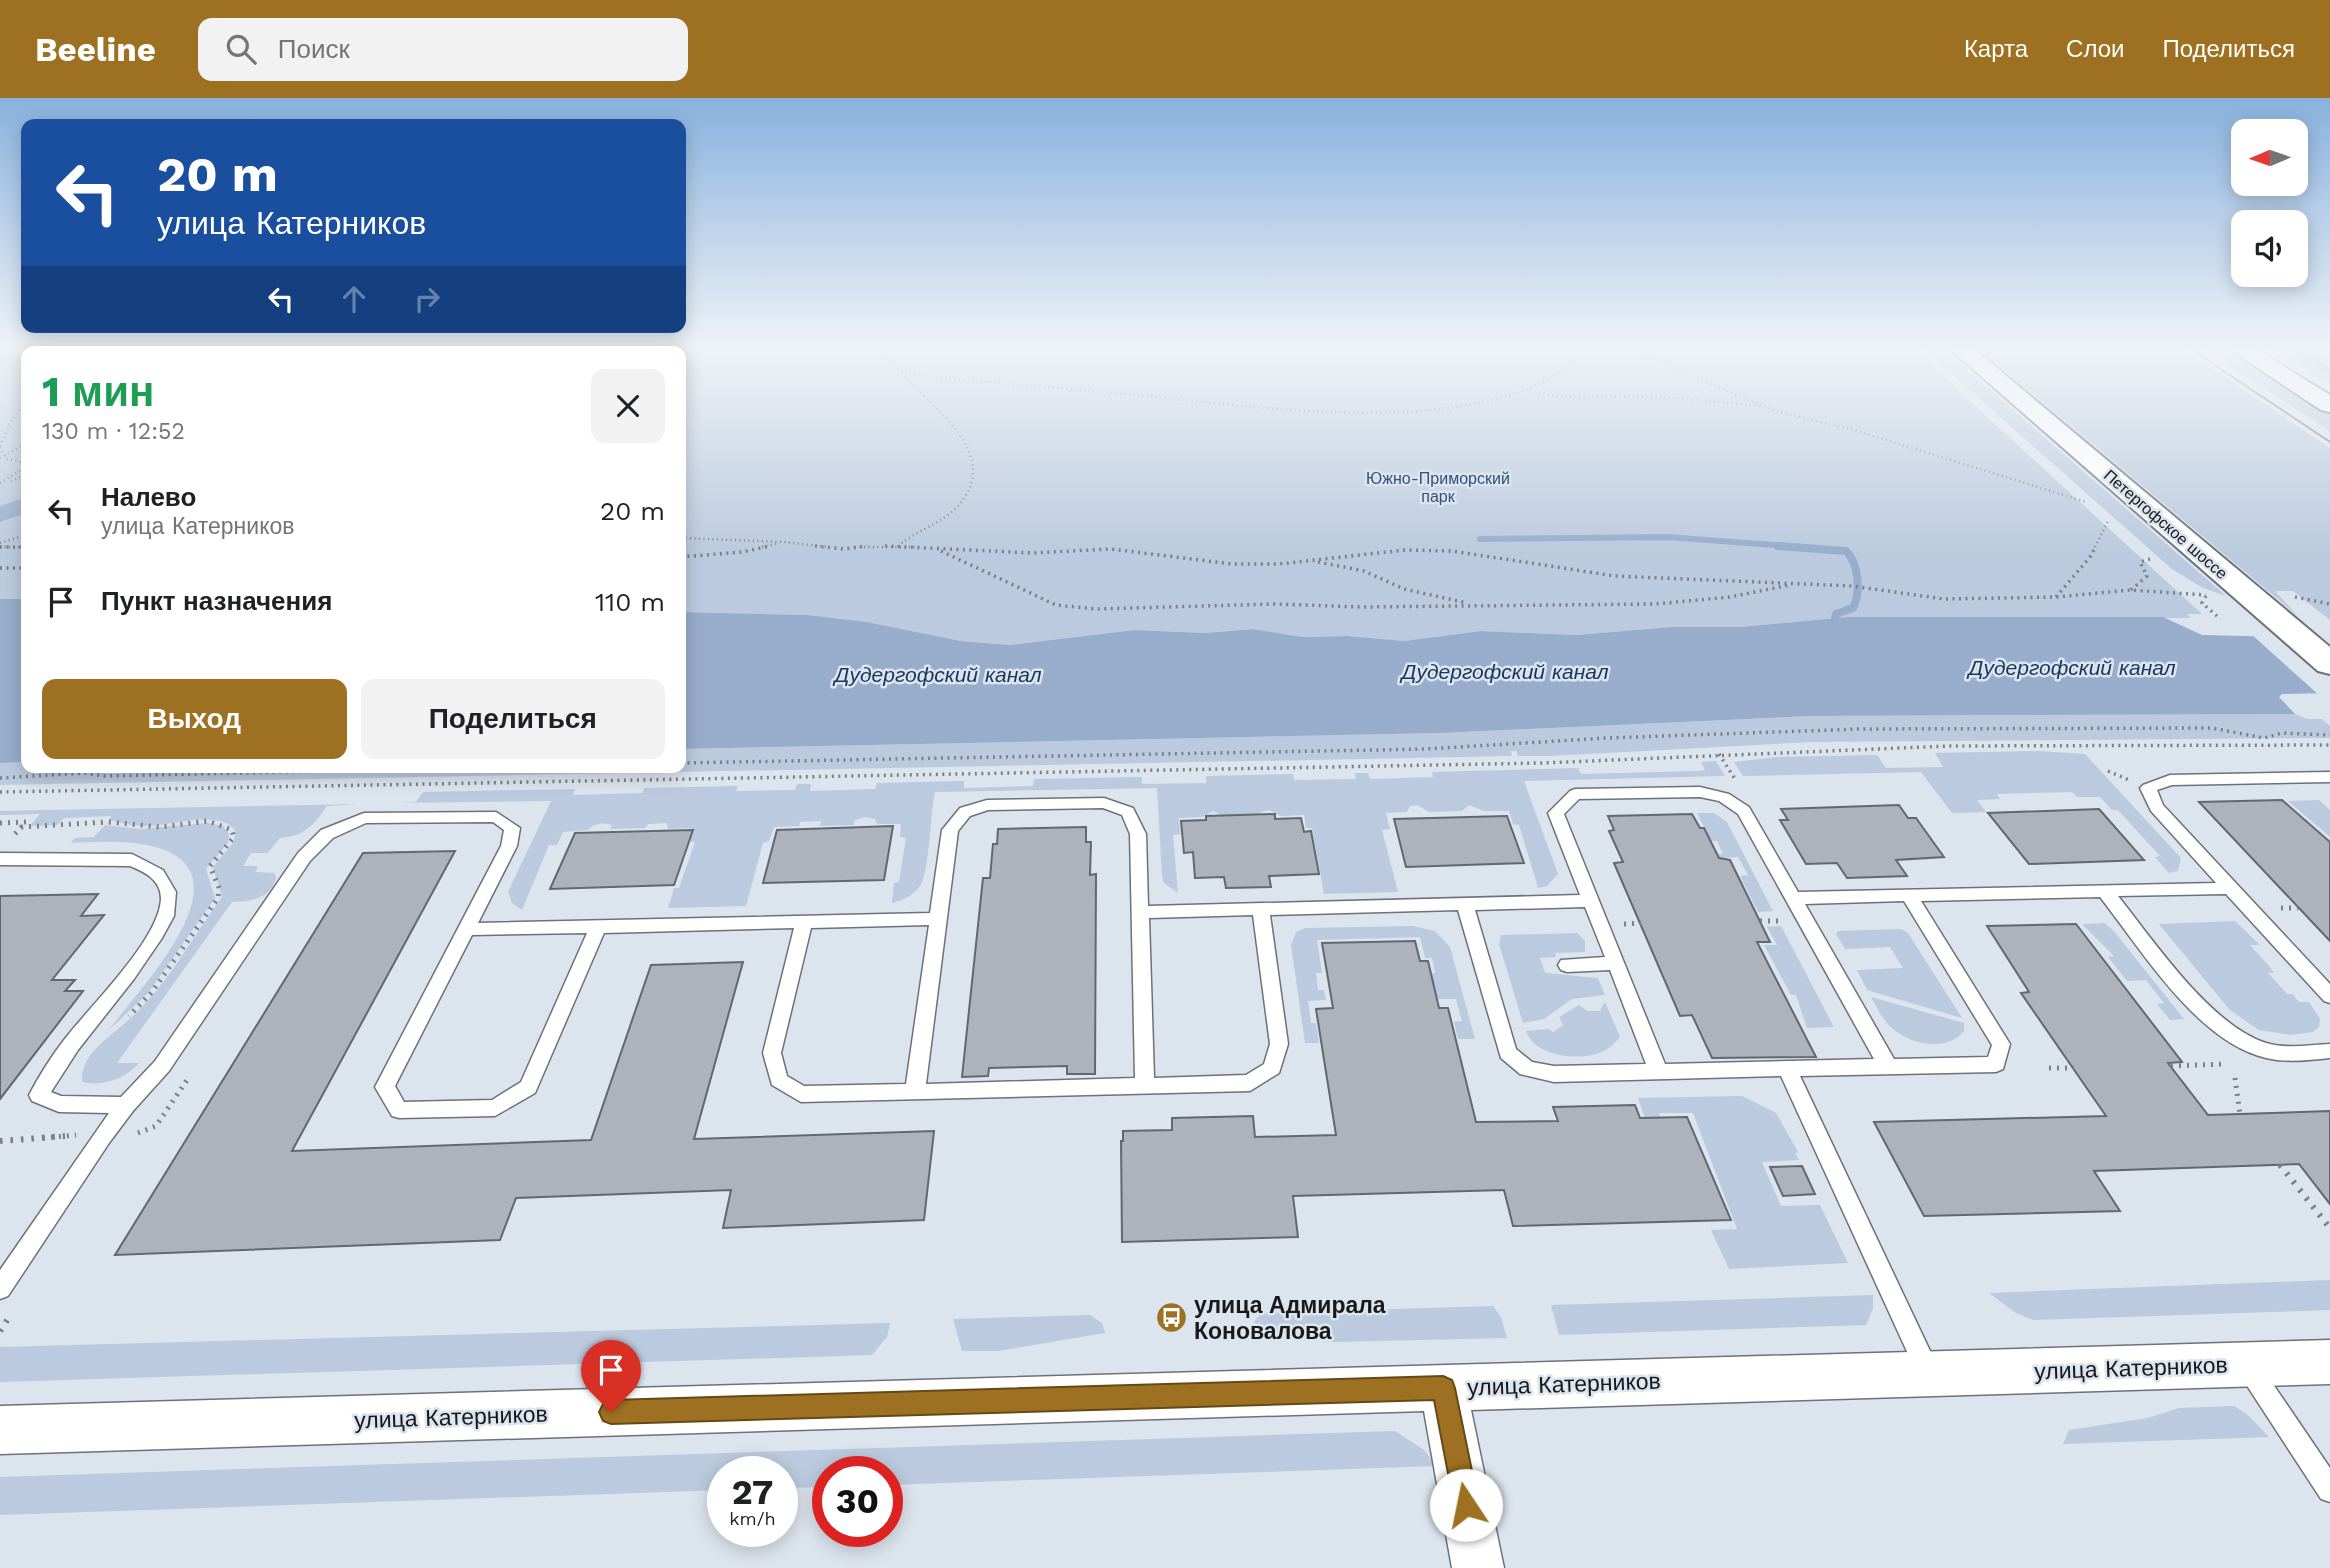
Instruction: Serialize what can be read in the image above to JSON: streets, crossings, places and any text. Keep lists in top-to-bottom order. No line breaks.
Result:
{"streets":{"street":["Петергофское шоссе","улица Катерников"]},"water":["Дудергофский канал"],"parks":["Южно-Приморский парк"],"places":{"bus stop":["улица Адмирала Коновалова"]},"north":"left","page":{"header":"Beeline","search":"Поиск","nav":["Карта","Слои","Поделиться"],"turn":["20 m","улица Катерников"],"heading":["1 мин","130 m · 12:52"],"list":[{"name":"Налево","note":"улица Катерников","value":"20 m"},{"name":"Пункт назначения","value":"110 m"}],"buttons":["Выход","Поделиться"],"speed":"27 km/h","limit":"30"}}
